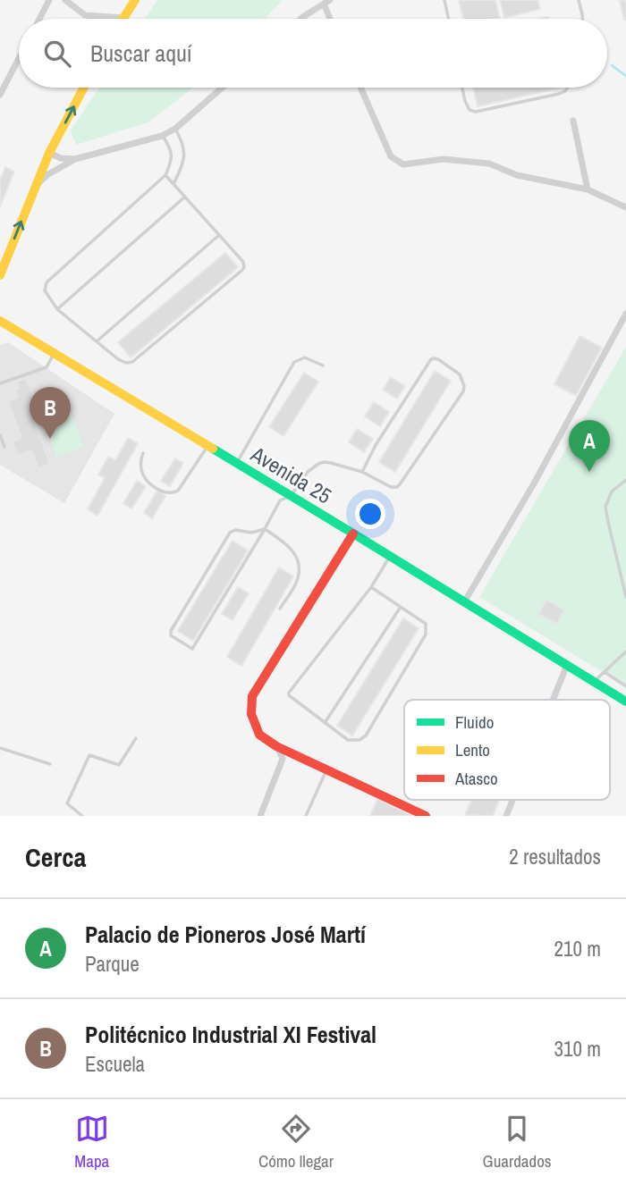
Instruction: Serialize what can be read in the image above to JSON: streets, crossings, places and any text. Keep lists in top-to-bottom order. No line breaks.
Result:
{"streets":{"street":["Avenida 25"]},"legend":["Fluido","Lento","Atasco"],"page":{"search":"Buscar aquí","pins":["B","A"],"heading":["Cerca","2 resultados"],"list":[{"mark":"A","name":"Palacio de Pioneros José Martí","note":"Parque","value":"210 m"},{"mark":"B","name":"Politécnico Industrial XI Festival","note":"Escuela","value":"310 m"}],"nav":["Mapa","Cómo llegar","Guardados"]}}
